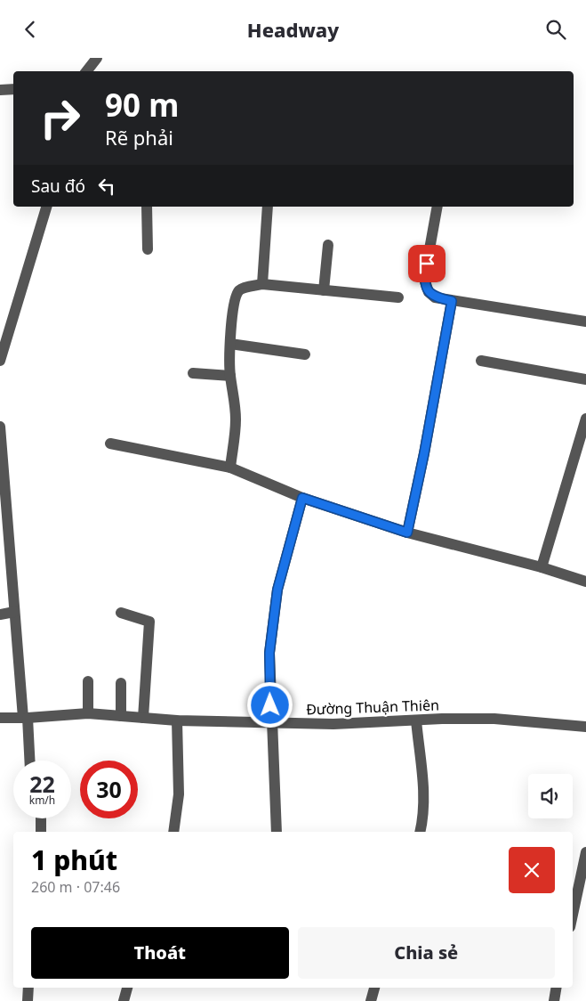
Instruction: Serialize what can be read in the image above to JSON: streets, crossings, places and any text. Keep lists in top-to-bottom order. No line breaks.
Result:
{"streets":{"street":["Đường Thuận Thiên"]},"page":{"header":"Headway","turn":["90 m","Rẽ phải"],"then":"Sau đó","speed":"22 km/h","limit":"30","heading":["1 phút","260 m · 07:46"],"buttons":["Thoát","Chia sẻ"]}}
